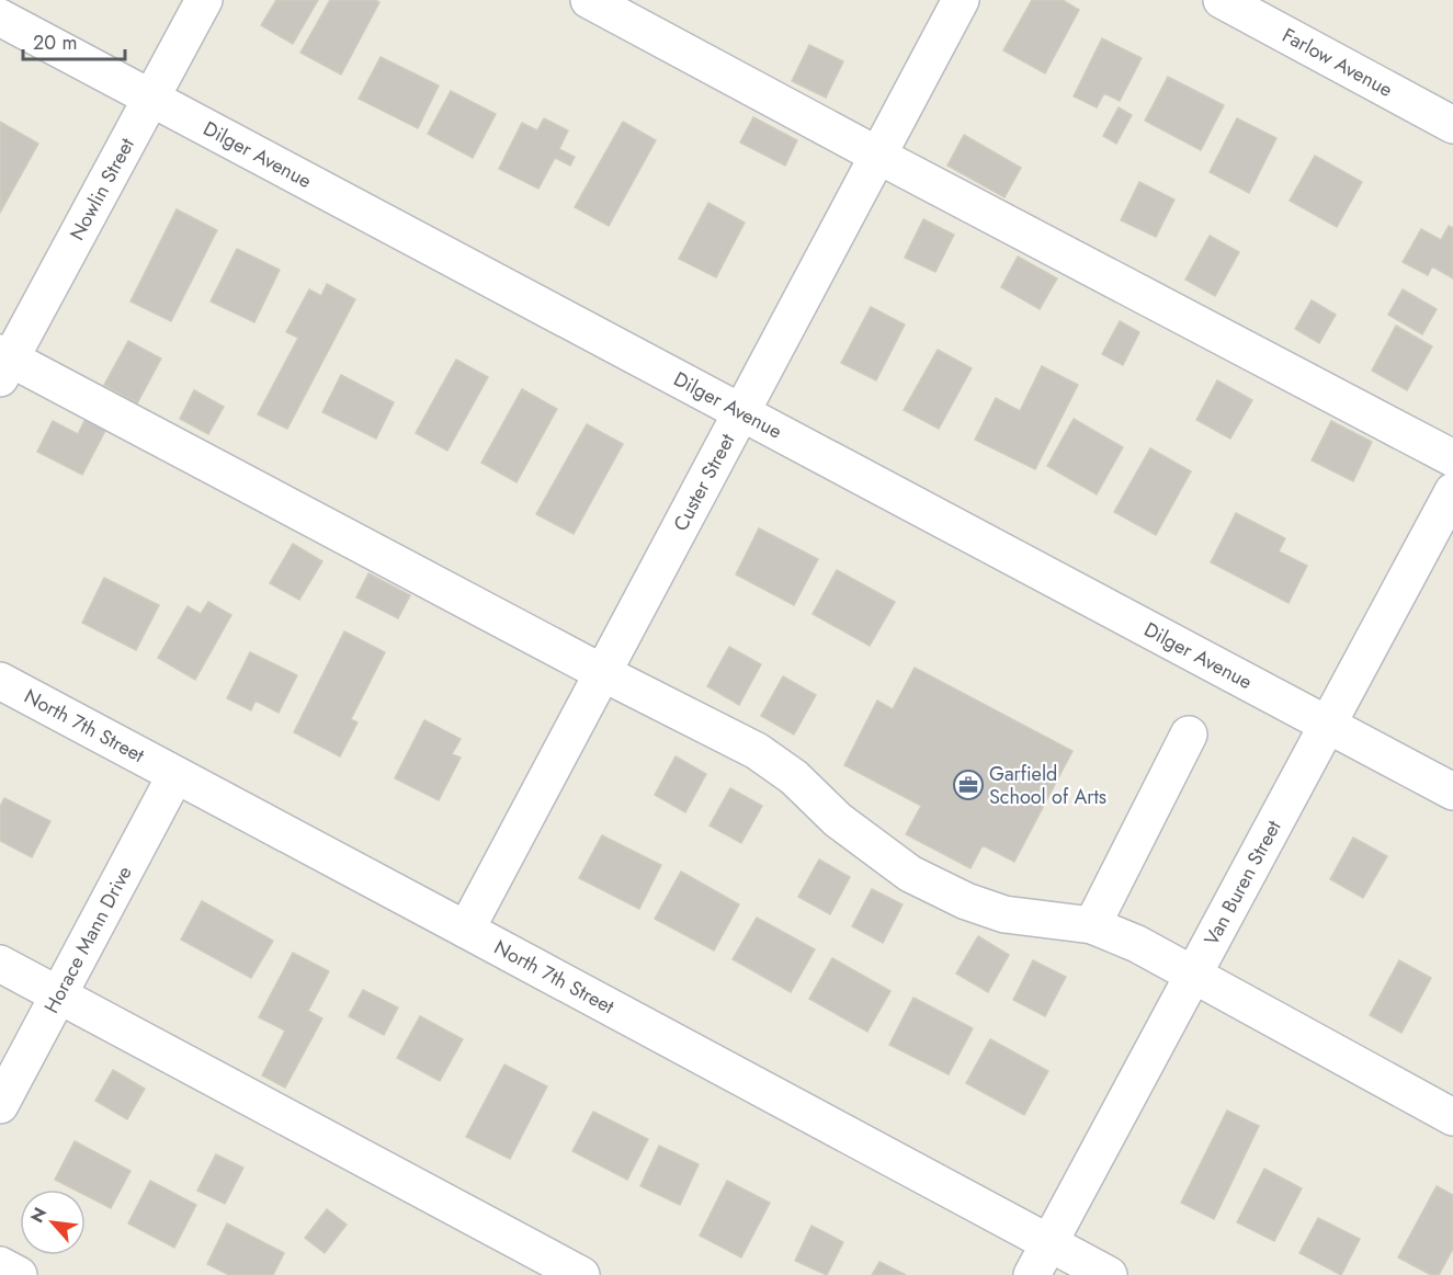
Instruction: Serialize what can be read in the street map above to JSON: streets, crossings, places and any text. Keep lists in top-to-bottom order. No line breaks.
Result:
{"streets":{"street":["Farlow Avenue","Dilger Avenue","Nowlin Street","Custer Street","North 7th Street","Van Buren Street","Horace Mann Drive"]},"crossings":[["Dilger Avenue","Nowlin Street"],["Dilger Avenue","Custer Street"],["Dilger Avenue","Van Buren Street"],["Custer Street","North 7th Street"],["North 7th Street","Van Buren Street"],["North 7th Street","Horace Mann Drive"]],"places":{"office":["Garfield School of Arts"]},"scale_bar":"20 m","north":"top left"}
